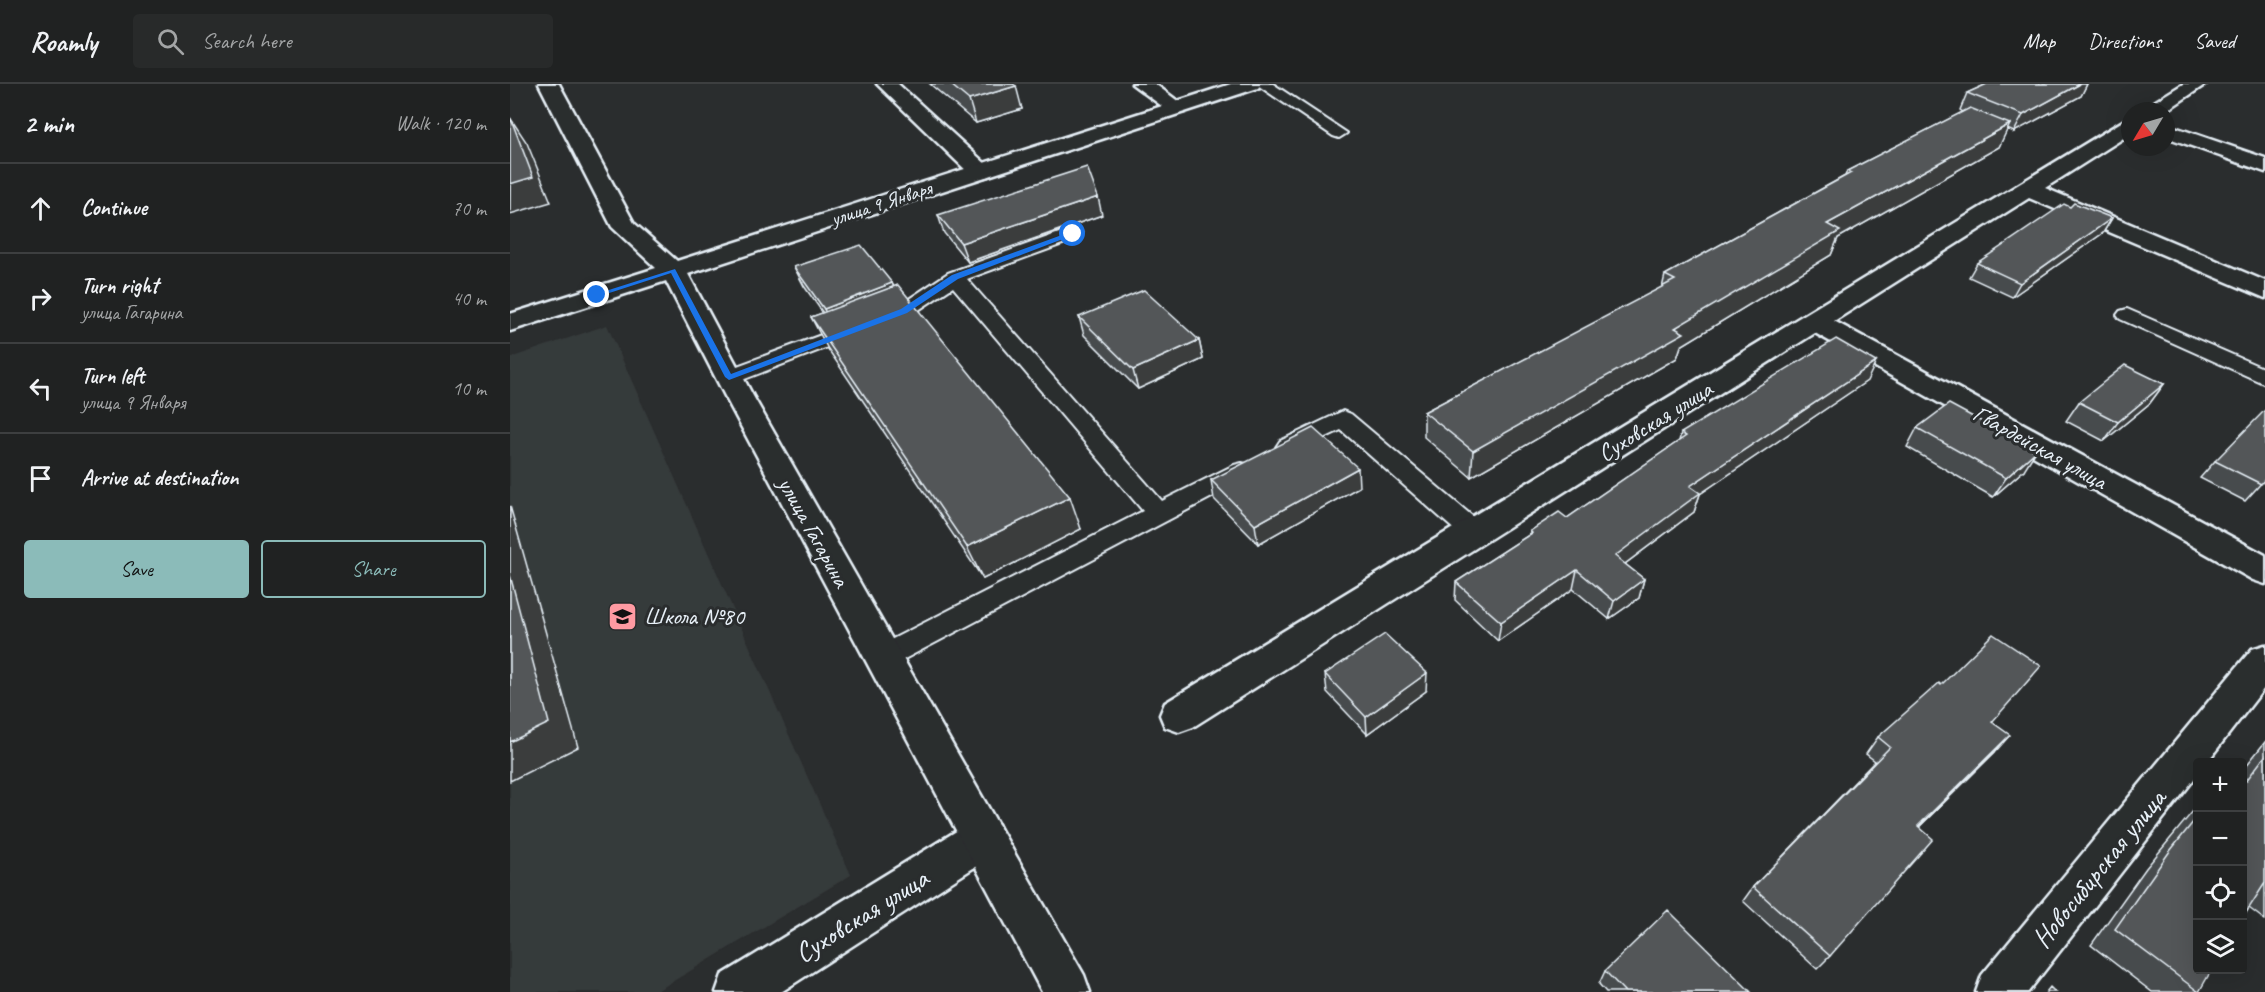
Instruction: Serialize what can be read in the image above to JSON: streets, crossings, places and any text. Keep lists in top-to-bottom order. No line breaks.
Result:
{"streets":{"street":["улица 9 Января","Суховская улица","Гвардейская улица","улица Гагарина","Новосибирская улица"]},"crossings":[["улица 9 Января","улица Гагарина"],["Суховская улица","Гвардейская улица"],["Суховская улица","улица Гагарина"]],"places":{"school or university":["Школа №80"]},"north":"bottom left","page":{"header":"Roamly","search":"Search here","nav":["Map","Directions","Saved"],"heading":["2 min","Walk · 120 m"],"list":[["Continue","70 m"],["Turn right","улица Гагарина","40 m"],["Turn left","улица 9 Января","10 m"],"Arrive at destination"],"buttons":["Save","Share"],"map_buttons":["+","−"]}}
